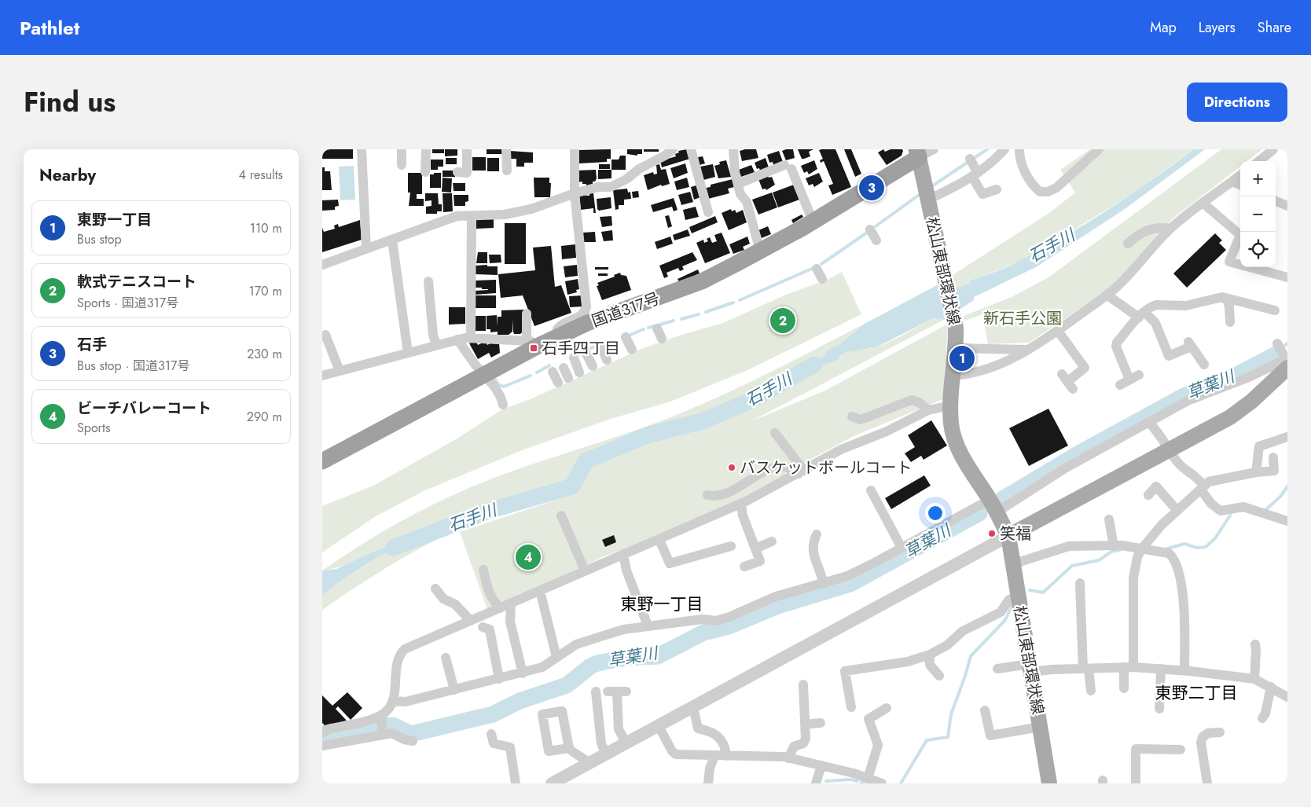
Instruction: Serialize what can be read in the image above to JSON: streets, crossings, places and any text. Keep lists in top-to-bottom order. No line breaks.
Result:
{"streets":{"highway":["国道317号"],"main road":["松山東部環状線"]},"crossings":[["松山東部環状線","国道317号"]],"districts":["東野一丁目","東野二丁目"],"water":["石手川","草葉川"],"parks":["新石手公園"],"places":{"transit":["石手四丁目"],"other":["バスケットボールコート","笑福"]},"page":{"header":"Pathlet","nav":["Map","Layers","Share"],"title":"Find us","buttons":"Directions","heading":["Nearby","4 results"],"map_buttons":["+","−"],"pins":["3","2","1","4"],"list":[{"mark":"1","name":"東野一丁目","note":"Bus stop","value":"110 m"},{"mark":"2","name":"軟式テニスコート","note":"Sports · 国道317号","value":"170 m"},{"mark":"3","name":"石手","note":"Bus stop · 国道317号","value":"230 m"},{"mark":"4","name":"ビーチバレーコート","note":"Sports","value":"290 m"}]}}
